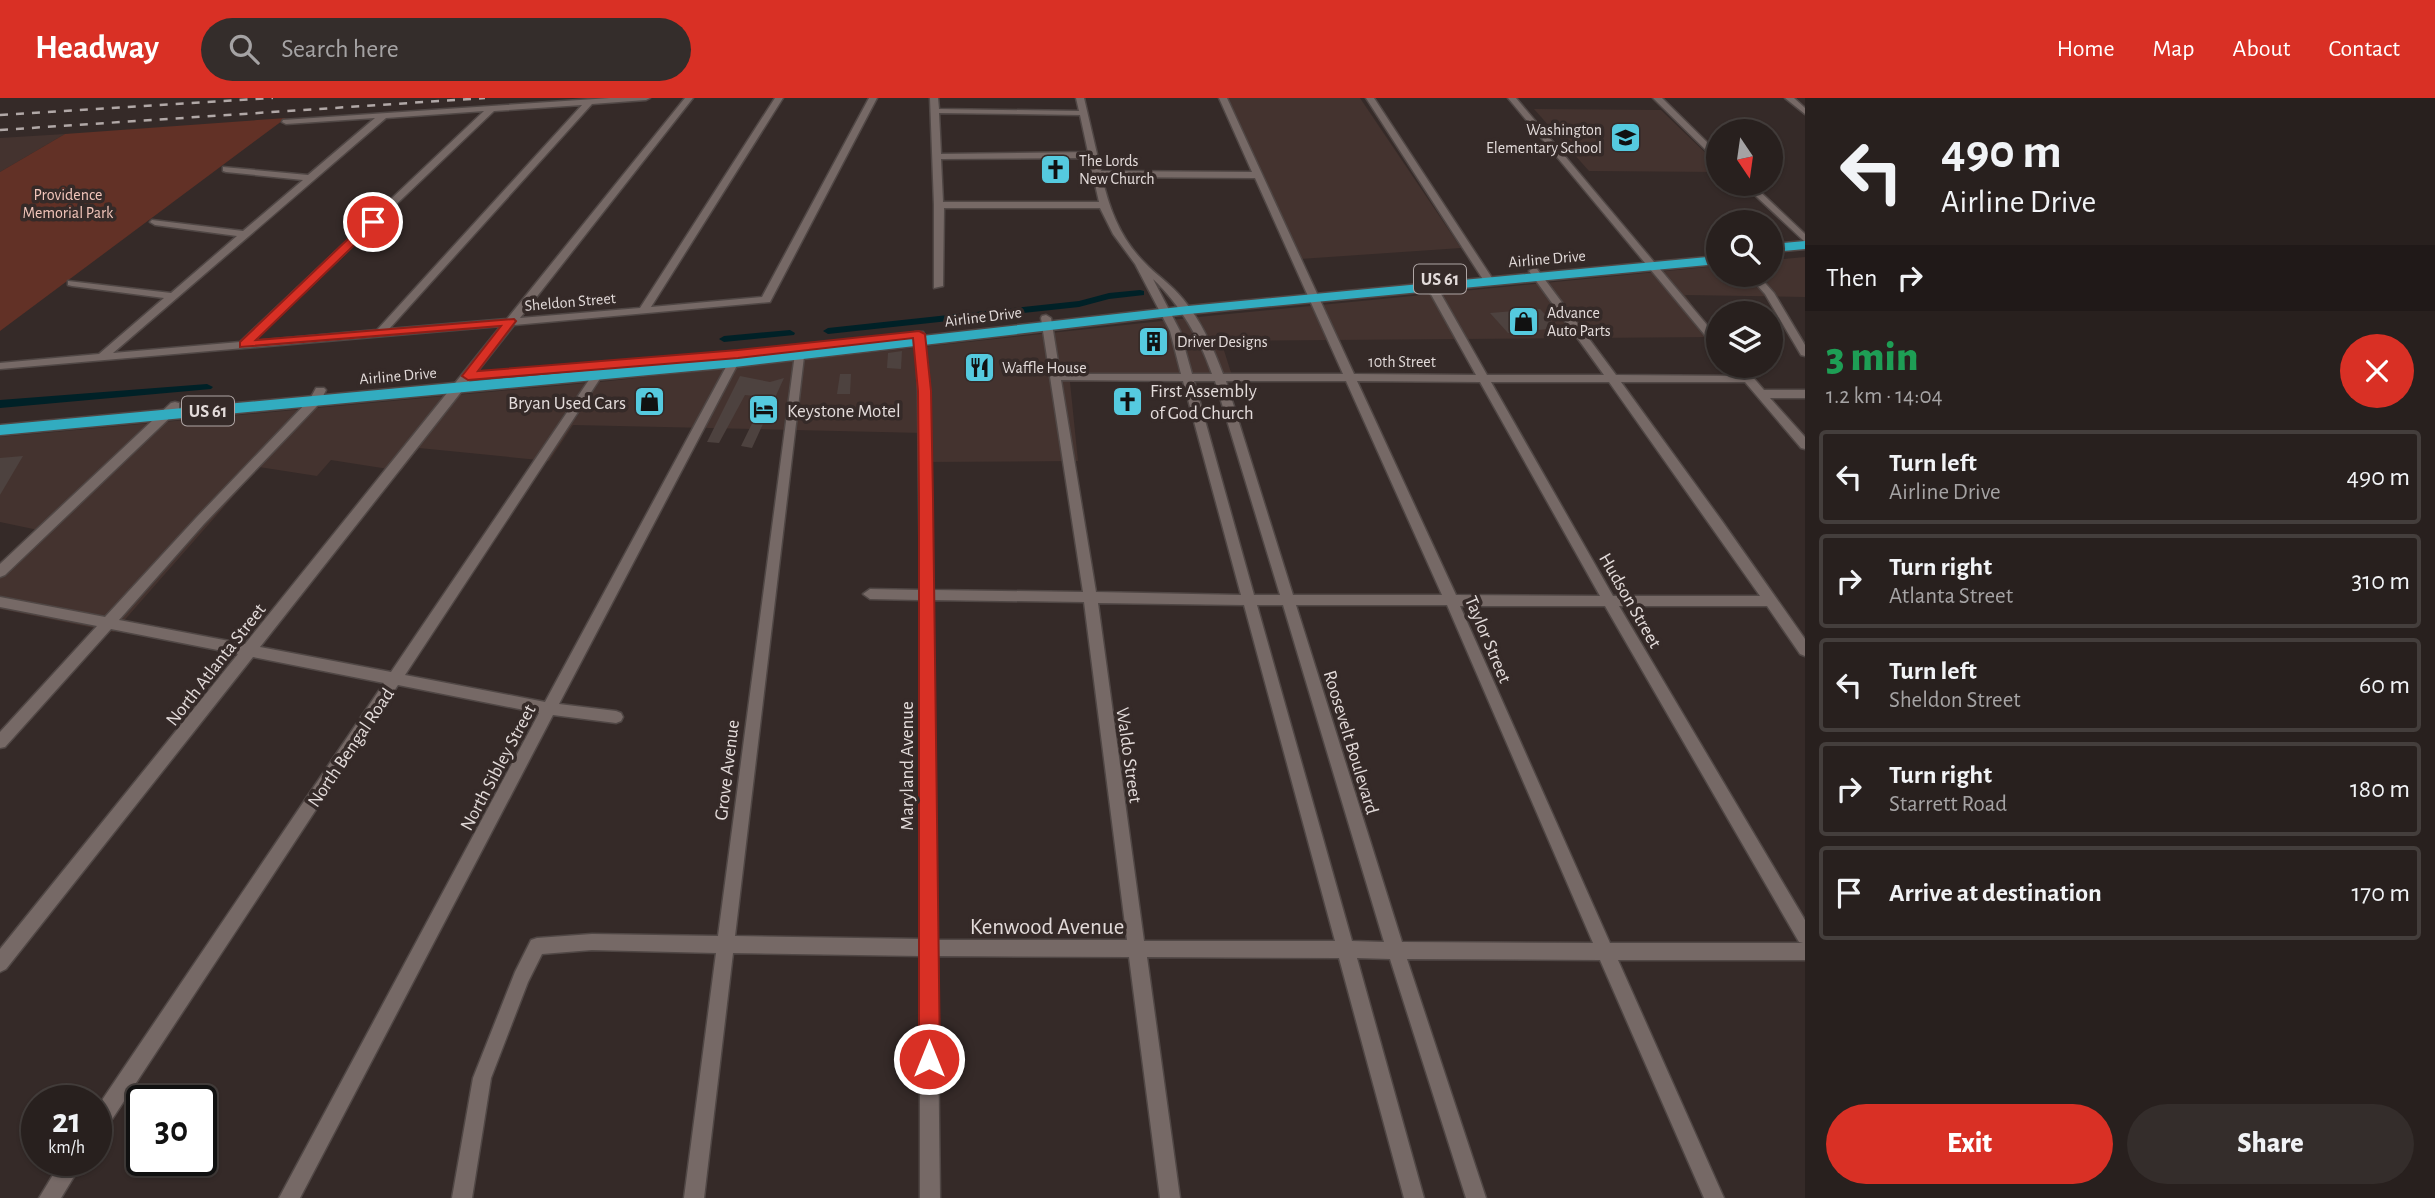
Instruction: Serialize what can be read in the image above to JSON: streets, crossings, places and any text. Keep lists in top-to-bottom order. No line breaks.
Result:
{"streets":{"highway":["Airline Drive","US 61"],"street":["Sheldon Street","10th Street","Hudson Street","Taylor Street","North Atlanta Street","Roosevelt Boulevard","North Bengal Road","Waldo Street","Maryland Avenue","North Sibley Street","Grove Avenue","Kenwood Avenue"]},"crossings":[["Airline Drive","Hudson Street"],["Airline Drive","Taylor Street"],["Airline Drive","North Atlanta Street"],["Airline Drive","Roosevelt Boulevard"],["Airline Drive","North Bengal Road"],["Airline Drive","Waldo Street"],["Airline Drive","Maryland Avenue"],["Airline Drive","North Sibley Street"],["Airline Drive","Grove Avenue"],["Sheldon Street","North Atlanta Street"],["10th Street","Hudson Street"],["10th Street","Taylor Street"],["10th Street","Roosevelt Boulevard"],["10th Street","Waldo Street"],["Taylor Street","Kenwood Avenue"],["Roosevelt Boulevard","Kenwood Avenue"],["Waldo Street","Kenwood Avenue"],["Maryland Avenue","Kenwood Avenue"],["Grove Avenue","Kenwood Avenue"]],"parks":["Providence Memorial Park"],"places":{"school or university":["Washington Elementary School"],"church":["The Lords New Church","First Assembly of God Church"],"shop":["Advance Auto Parts","Bryan Used Cars"],"building":["Driver Designs"],"restaurant":["Waffle House"],"hotel":["Keystone Motel"]},"north":"bottom","page":{"header":"Headway","search":"Search here","nav":["Home","Map","About","Contact"],"turn":["490 m","Airline Drive"],"then":"Then","heading":["3 min","1.2 km · 14:04"],"list":[{"name":"Turn left","note":"Airline Drive","value":"490 m"},{"name":"Turn right","note":"Atlanta Street","value":"310 m"},{"name":"Turn left","note":"Sheldon Street","value":"60 m"},{"name":"Turn right","note":"Starrett Road","value":"180 m"},{"name":"Arrive at destination","value":"170 m"}],"speed":"21 km/h","limit":"30","buttons":["Exit","Share"]}}
